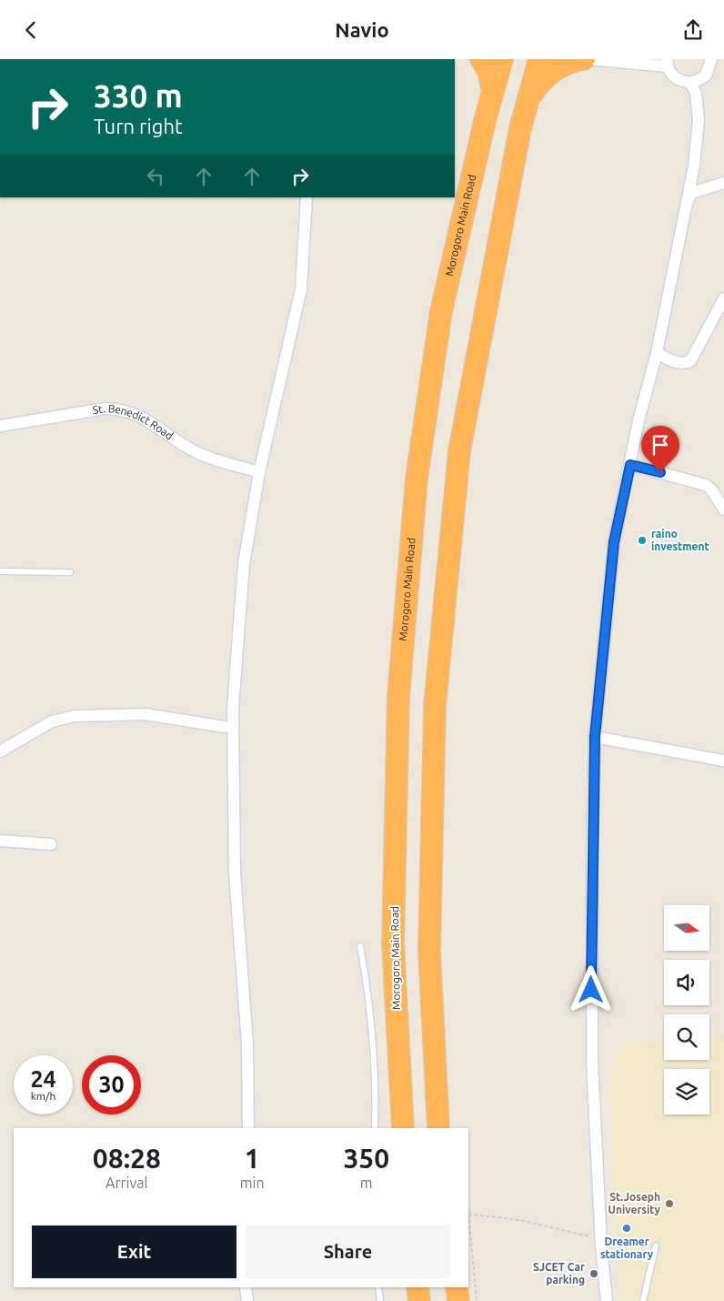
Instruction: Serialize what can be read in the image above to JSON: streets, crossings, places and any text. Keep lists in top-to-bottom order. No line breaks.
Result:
{"streets":{"highway":["Morogoro Main Road"],"street":["St. Benedict Road"]},"places":["raino investment","St.Joseph University","Dreamer stationary","SJCET Car parking"],"north":"right","page":{"header":"Navio","turn":["330 m","Turn right"],"speed":"24 km/h","limit":"30","eta":["08:28","Arrival","1","min","350","m"],"buttons":["Exit","Share"]}}
